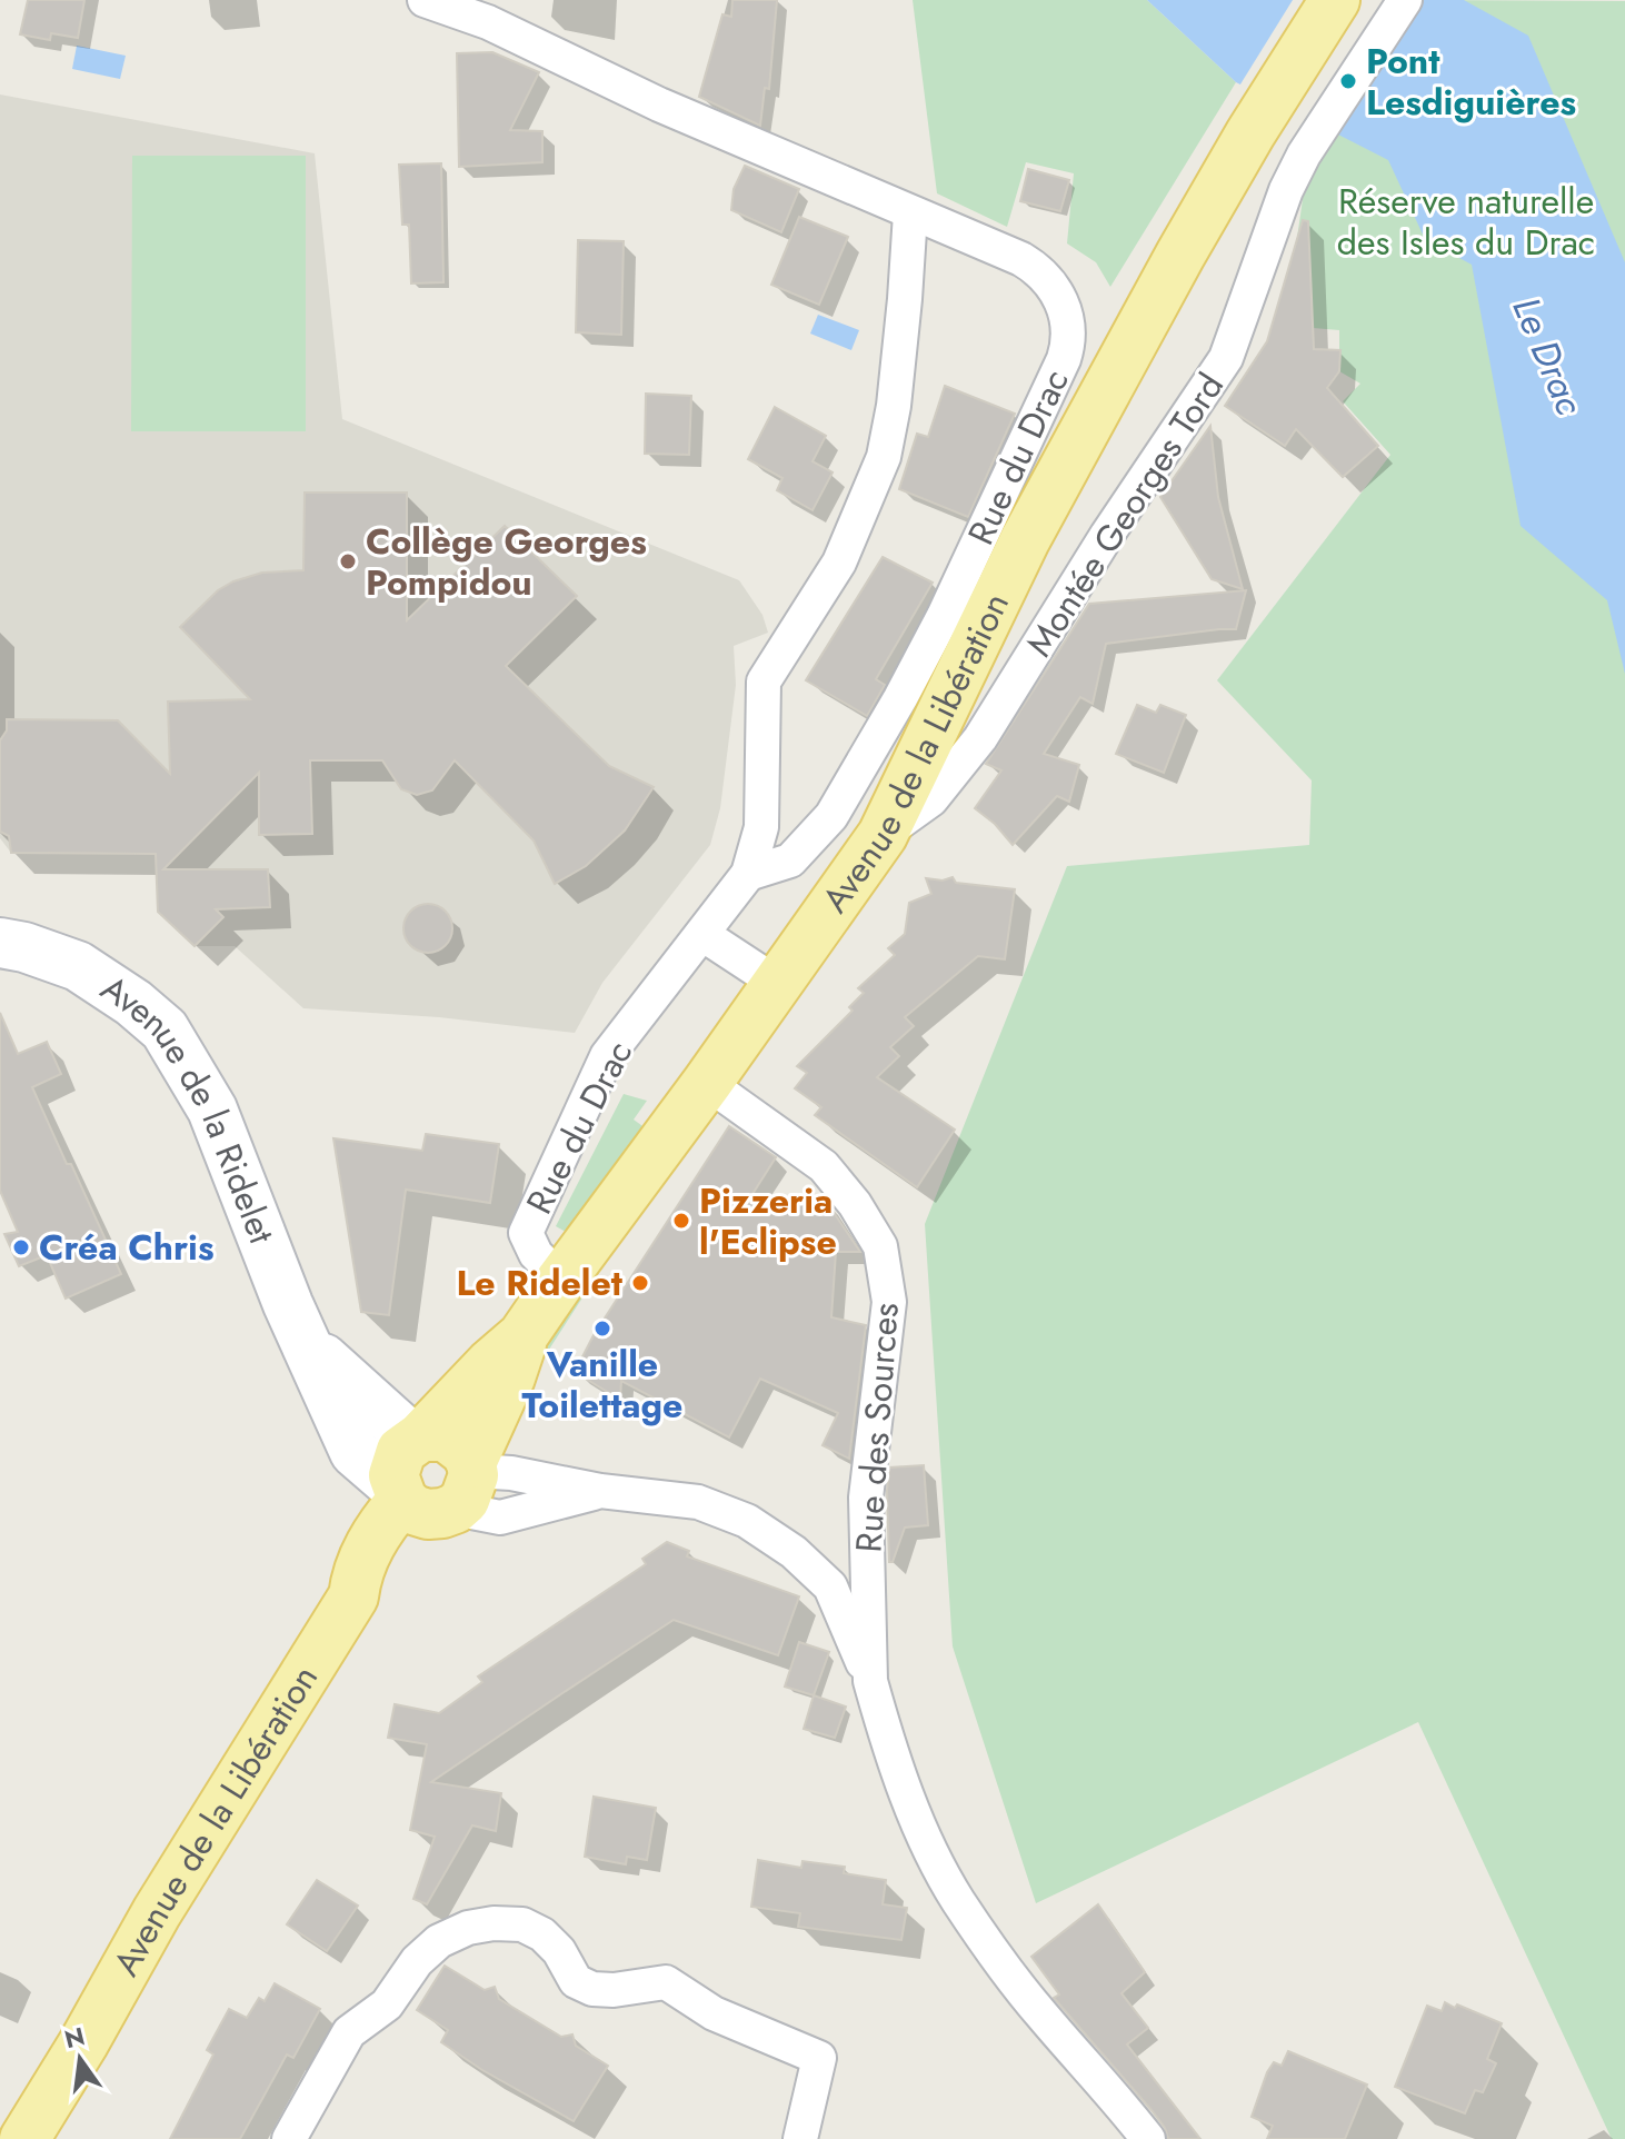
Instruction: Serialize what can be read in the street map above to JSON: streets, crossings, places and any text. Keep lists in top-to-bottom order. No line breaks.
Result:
{"streets":{"main road":["Avenue de la Libération","Avenue de la Ridelet"],"street":["Rue du Drac","Montée Georges Tord","Rue des Sources"]},"crossings":[["Rue du Drac","Avenue de la Libération"],["Montée Georges Tord","Avenue de la Libération"],["Avenue de la Libération","Avenue de la Ridelet"],["Avenue de la Libération","Rue des Sources"]],"water":["Le Drac"],"parks":["Réserve naturelle des Isles du Drac"],"places":["Pont Lesdiguières","Collège Georges Pompidou","Pizzeria l'Eclipse","Créa Chris","Le Ridelet","Vanille Toilettage"],"north":"top"}
